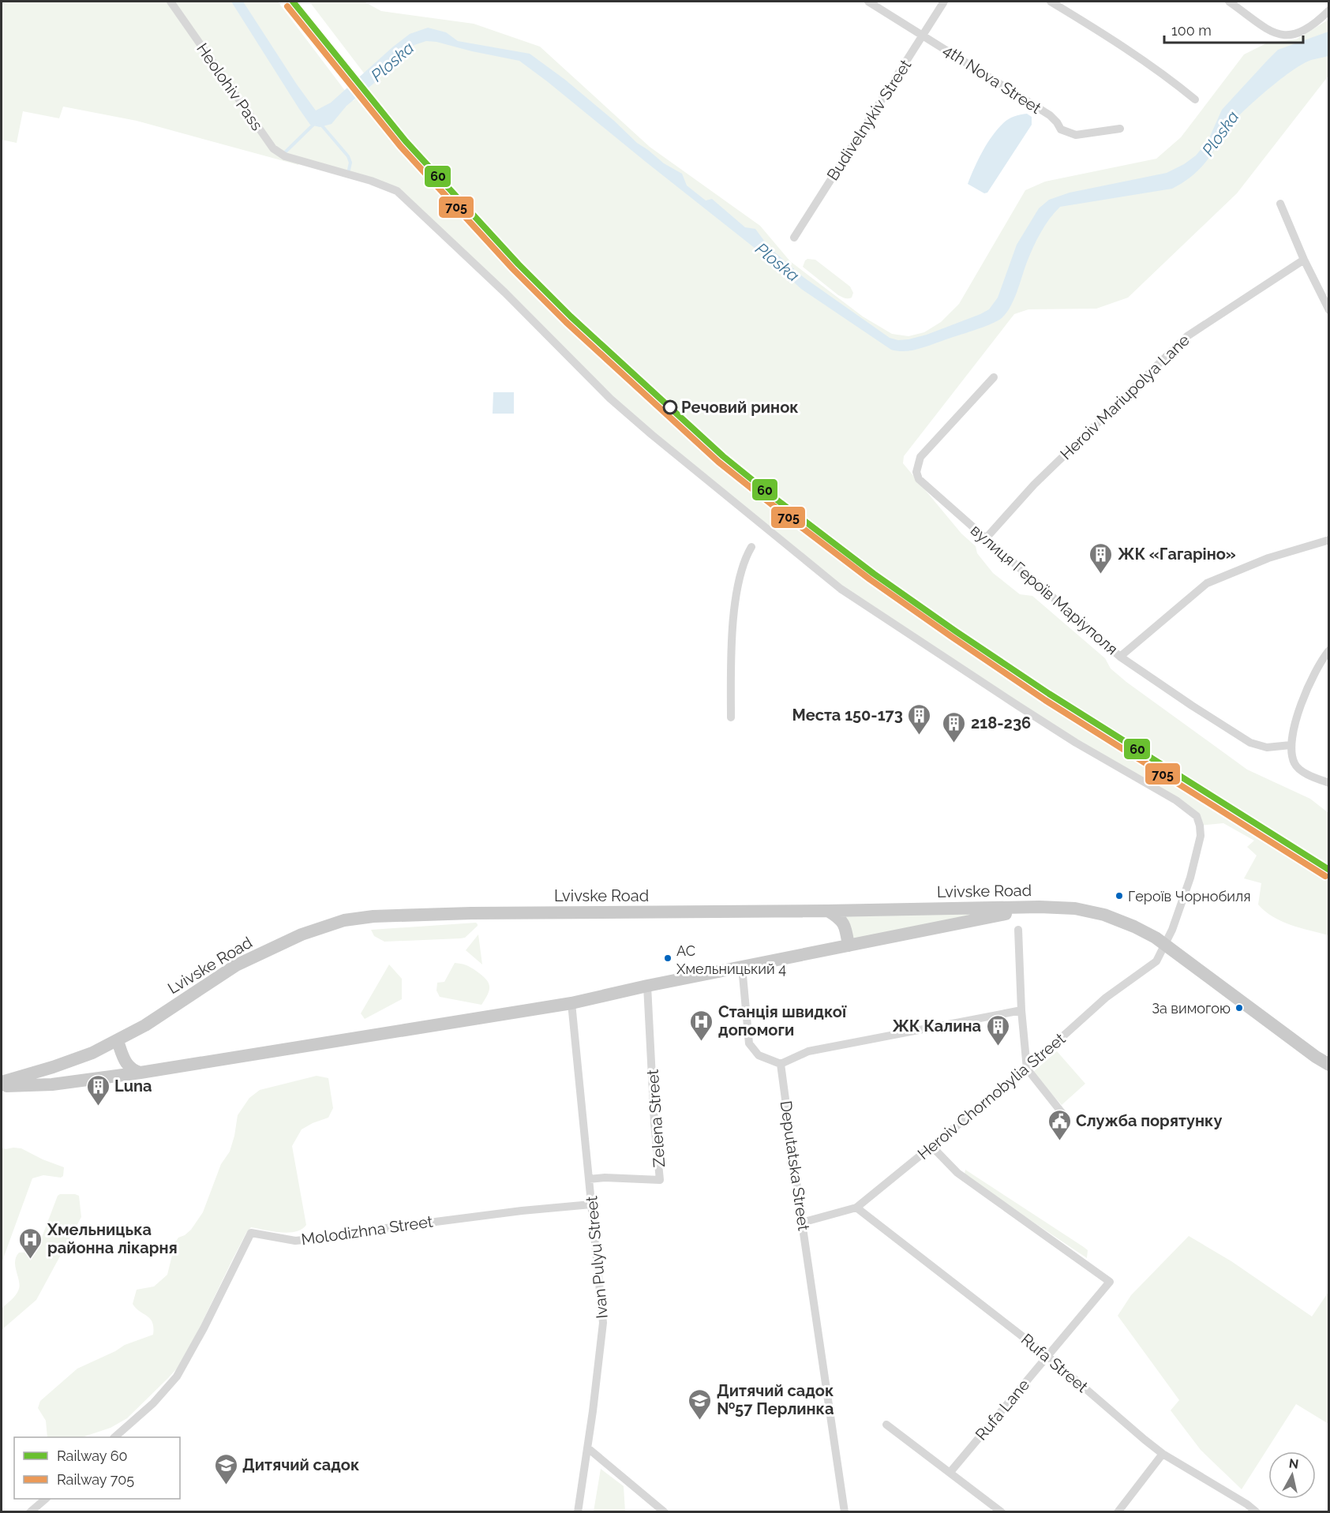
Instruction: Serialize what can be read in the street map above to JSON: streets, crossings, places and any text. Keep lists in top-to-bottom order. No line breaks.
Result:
{"streets":{"main road":["Lvivske Road"],"street":["4th Nova Street","Heolohiv Pass","Budivelnykiv Street","Heroiv Mariupolya Lane","вулиця Героїв Маріуполя","Heroiv Chornobylia Street","Zelena Street","Deputatska Street","Molodizhna Street","Ivan Pulyu Street","Rufa Street","Rufa Lane"]},"crossings":[["4th Nova Street","Budivelnykiv Street"],["Heolohiv Pass","Heroiv Chornobylia Street"],["Heroiv Mariupolya Lane","вулиця Героїв Маріуполя"],["Lvivske Road","Zelena Street"],["Lvivske Road","Ivan Pulyu Street"],["Heroiv Chornobylia Street","Deputatska Street"],["Heroiv Chornobylia Street","Rufa Street"],["Heroiv Chornobylia Street","Rufa Lane"],["Zelena Street","Ivan Pulyu Street"],["Molodizhna Street","Ivan Pulyu Street"],["Rufa Street","Rufa Lane"]],"water":["Ploska"],"places":{"other":["Речовий ринок","Героїв Чорнобиля","АС Хмельницький 4","За вимогою"],"building":["ЖК «Гагаріно»","Места 150-173","218-236","ЖК Калина","Luna"],"hospital":["Станція швидкої допомоги","Хмельницька районна лікарня"],"public building":["Служба порятунку"],"school or university":["Дитячий садок №57 Перлинка","Дитячий садок"]},"lines":["rail line 60","rail line 705"],"legend":["Railway 60","Railway 705"],"scale_bar":"100 m","north":"top"}
